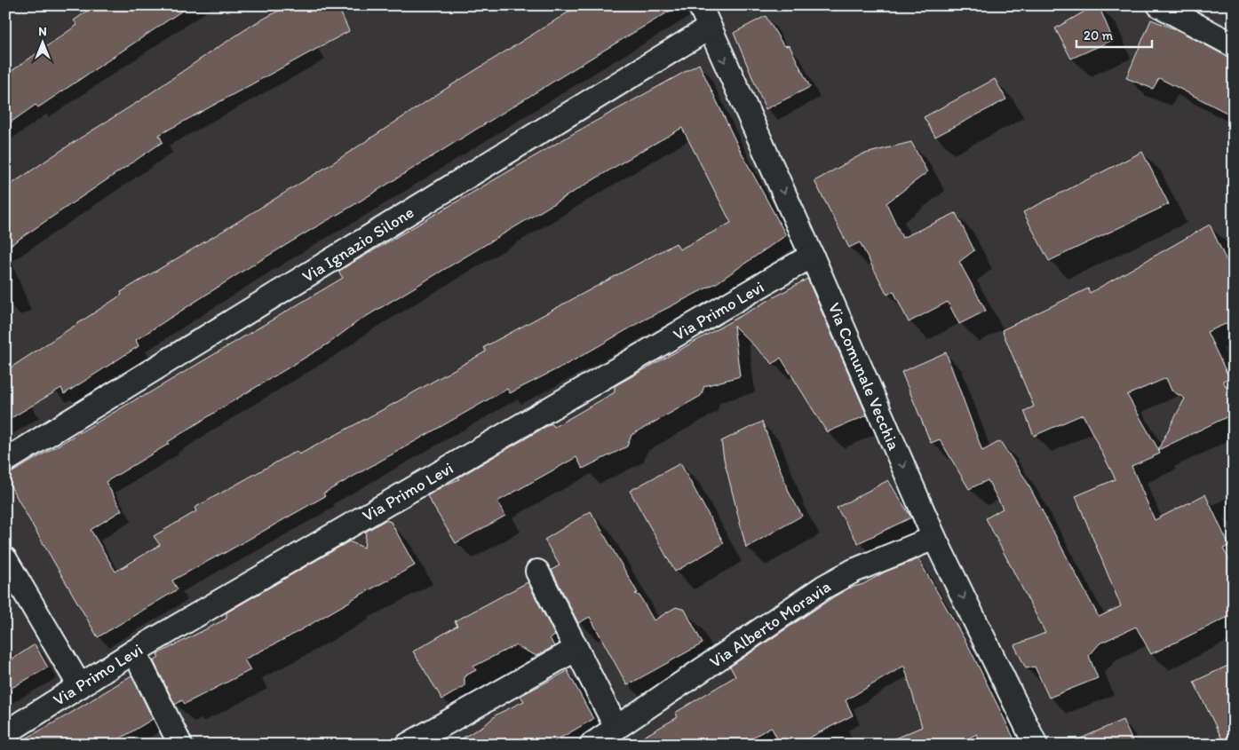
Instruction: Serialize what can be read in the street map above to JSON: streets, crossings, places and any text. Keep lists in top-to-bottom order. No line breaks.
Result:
{"streets":{"street":["Via Ignazio Silone","Via Primo Levi","Via Comunale Vecchia","Via Alberto Moravia"]},"crossings":[["Via Ignazio Silone","Via Comunale Vecchia"],["Via Primo Levi","Via Comunale Vecchia"],["Via Comunale Vecchia","Via Alberto Moravia"]],"one_way":["Via Comunale Vecchia"],"scale_bar":"20 m","north":"top"}
